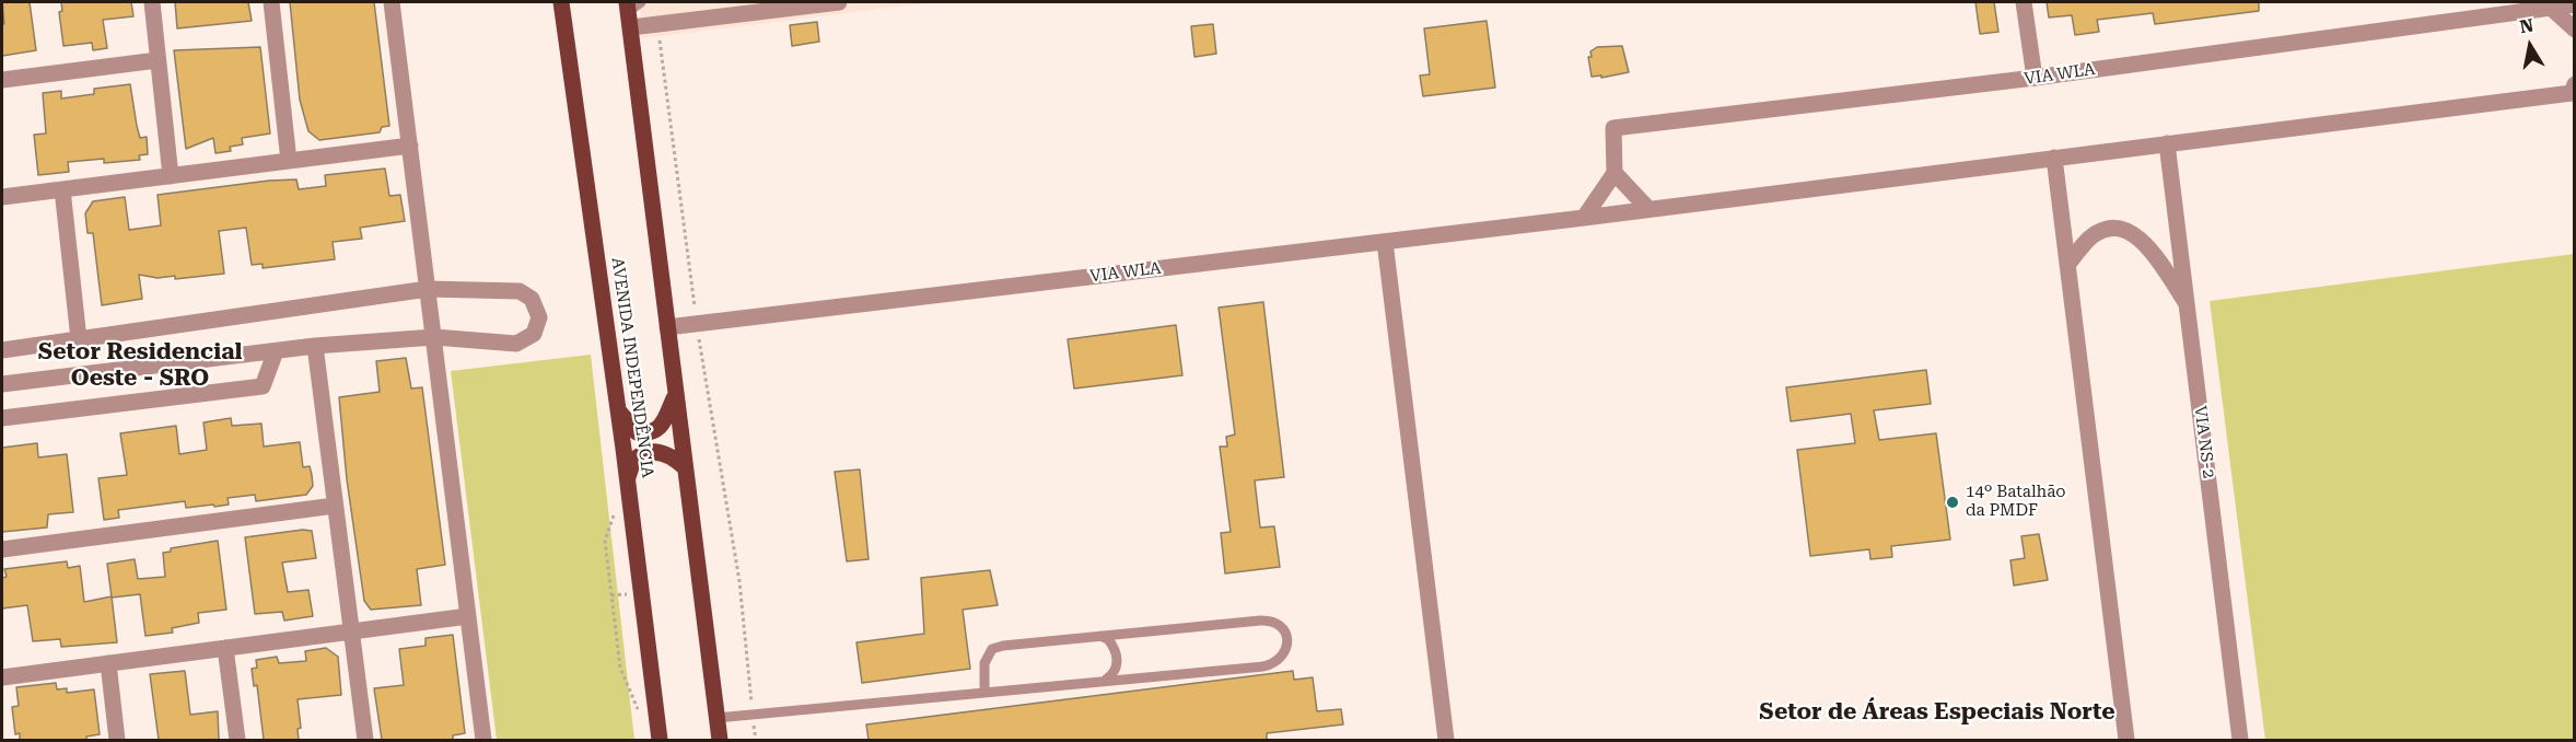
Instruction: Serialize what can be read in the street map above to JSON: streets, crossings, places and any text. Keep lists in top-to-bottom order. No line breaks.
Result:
{"streets":{"main road":["AVENIDA INDEPENDÊNCIA"],"street":["VIA WLA","VIA NS-2"]},"crossings":[["VIA WLA","VIA NS-2"]],"districts":["Setor Residencial Oeste - SRO","Setor de Áreas Especiais Norte"],"places":["14º Batalhão da PMDF"],"north":"top"}
